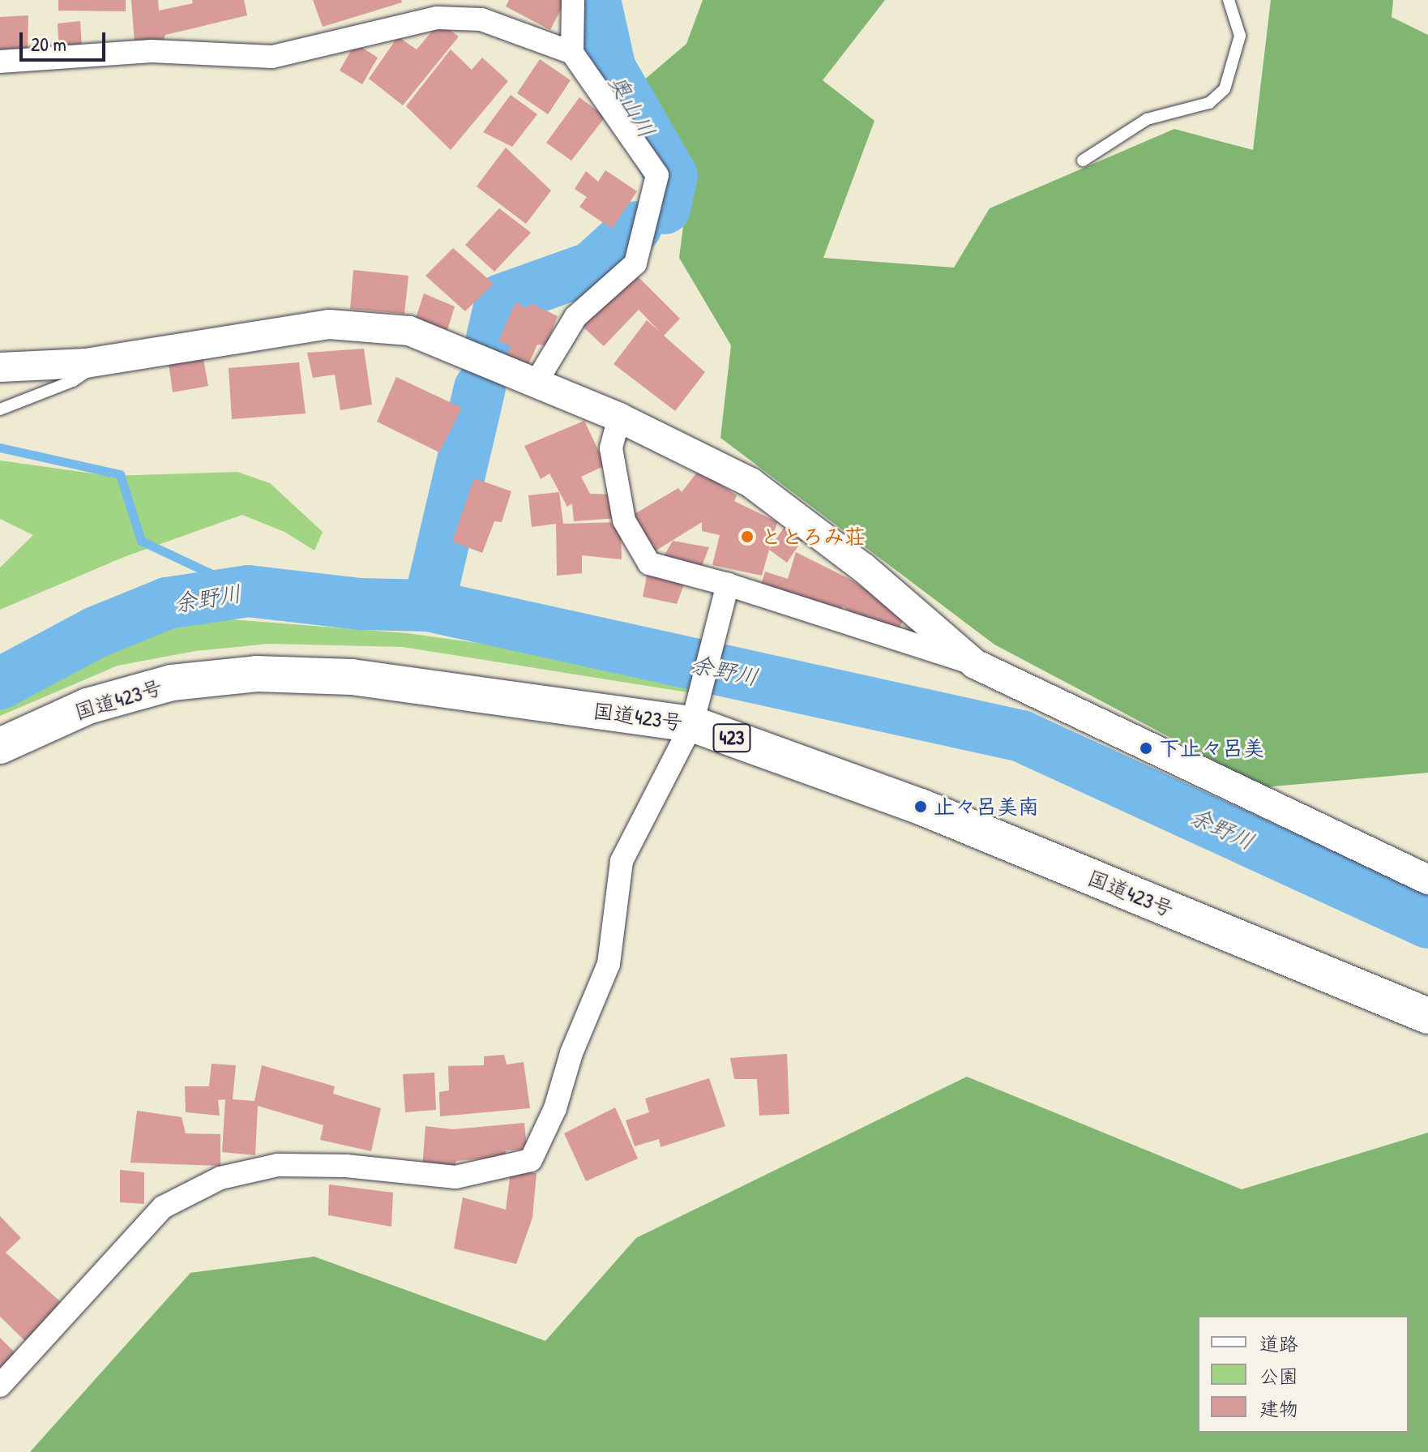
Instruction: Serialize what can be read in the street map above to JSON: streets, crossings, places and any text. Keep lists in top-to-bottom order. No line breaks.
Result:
{"streets":{"highway":["国道423号","423"]},"water":["奥山川","余野川"],"places":["ととろみ荘","下止々呂美","止々呂美南"],"legend":["道路","公園","建物"],"scale_bar":"20 m"}
